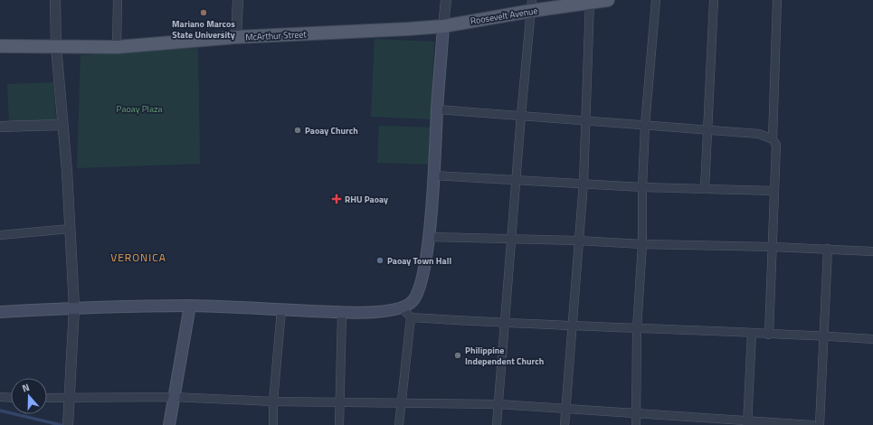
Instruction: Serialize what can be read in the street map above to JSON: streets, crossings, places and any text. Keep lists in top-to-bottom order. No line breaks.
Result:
{"streets":{"main road":["Roosevelt Avenue","McArthur Street"]},"crossings":[["Roosevelt Avenue","McArthur Street"]],"districts":["VERONICA"],"parks":["Paoay Plaza"],"places":{"other":["Mariano Marcos State University","Paoay Church","Paoay Town Hall","Philippine Independent Church"],"health":["RHU Paoay"]},"north":"top"}
